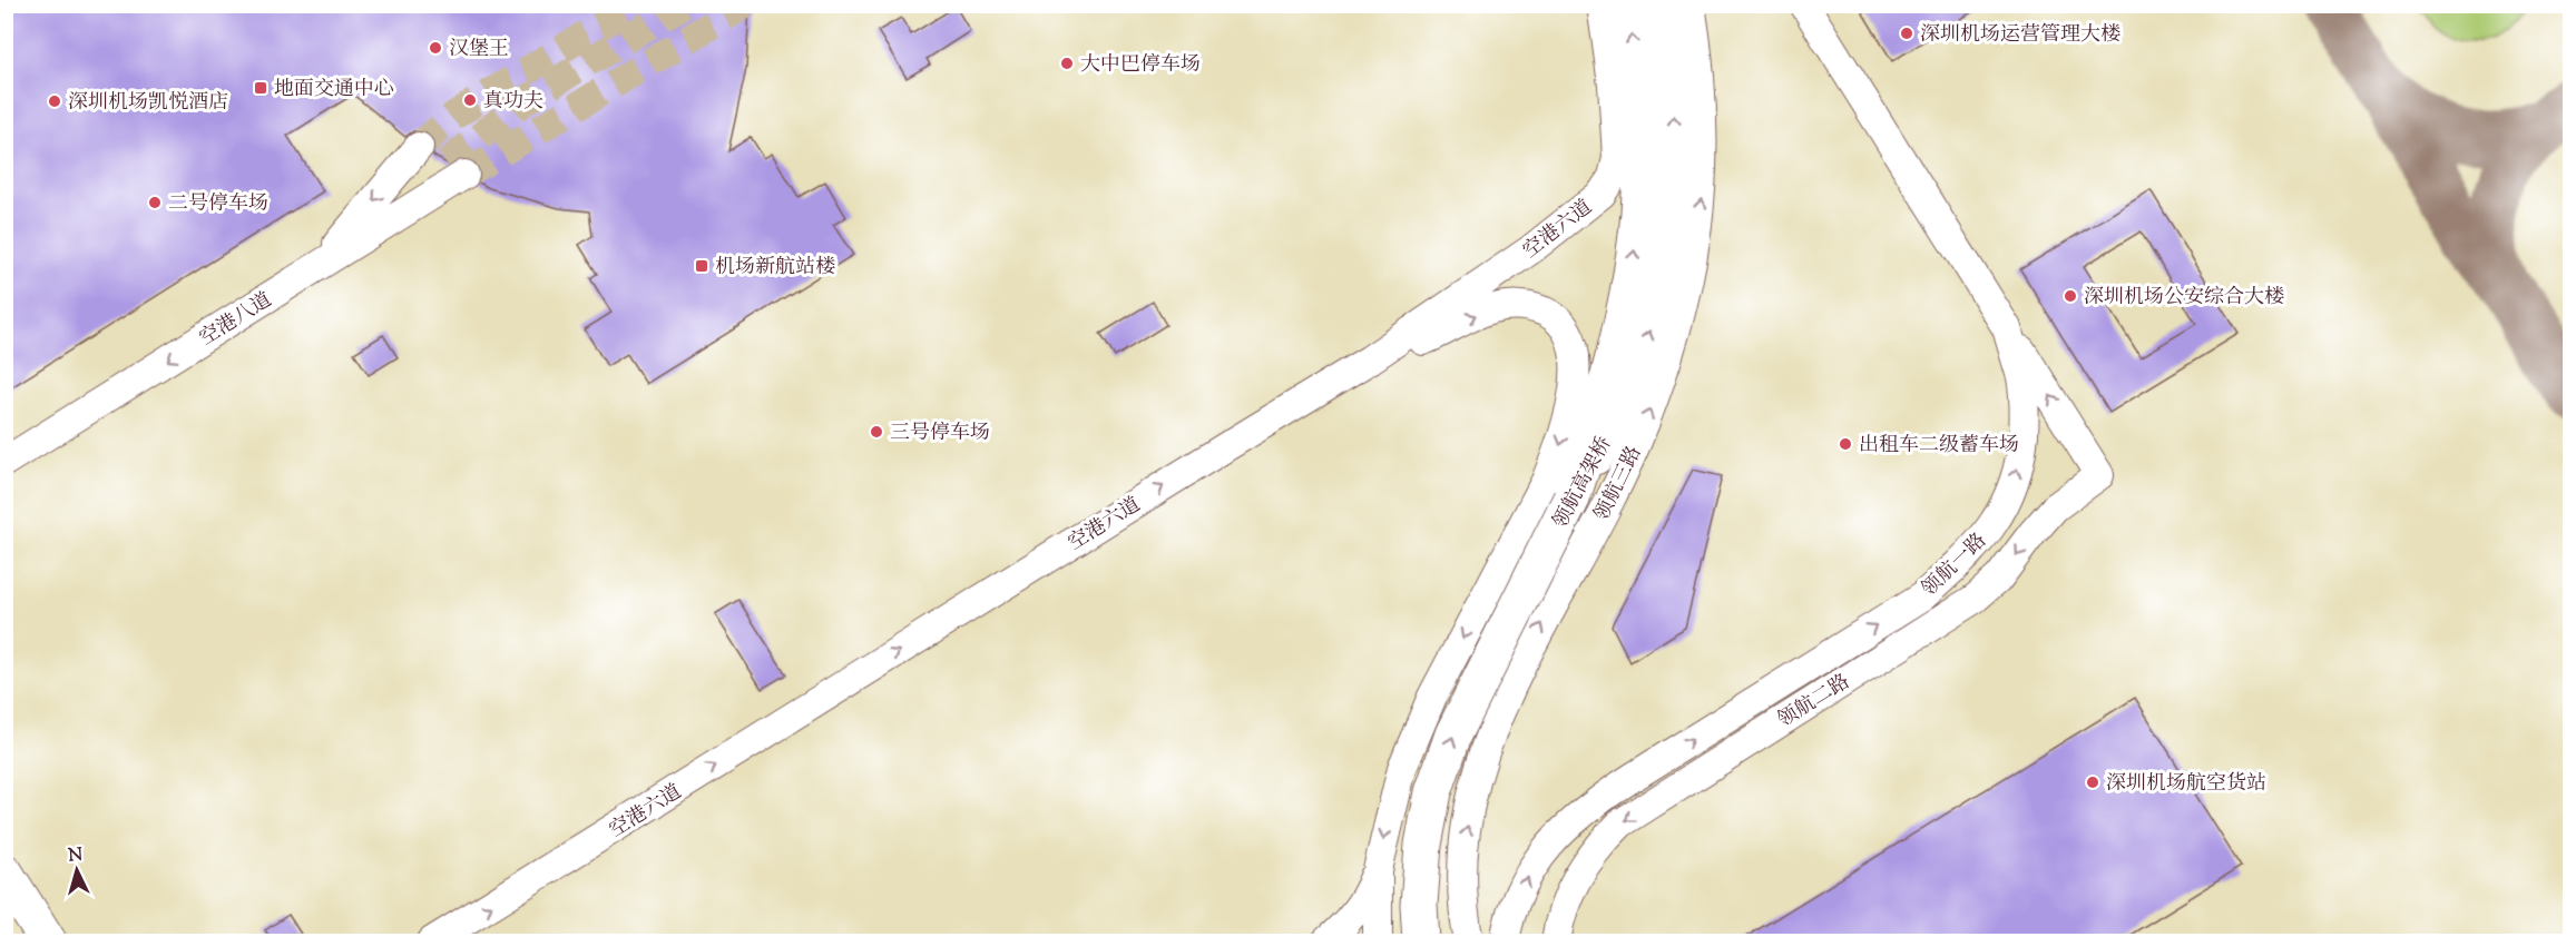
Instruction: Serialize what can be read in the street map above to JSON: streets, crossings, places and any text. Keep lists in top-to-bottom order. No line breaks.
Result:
{"streets":{"main road":["领航高架桥"],"street":["空港六道","空港八道","领航三路","领航一路","领航二路"]},"crossings":[["空港六道","领航三路"],["领航高架桥","领航三路"],["领航一路","领航二路"]],"one_way":["空港六道","空港八道","领航一路"],"places":{"other":["深圳机场运营管理大楼","汉堡王","大中巴停车场","真功夫","深圳机场凯悦酒店","二号停车场","深圳机场公安综合大楼","三号停车场","出租车二级蓄车场","深圳机场航空货站"],"transit":["地面交通中心","机场新航站楼"]},"north":"top"}
